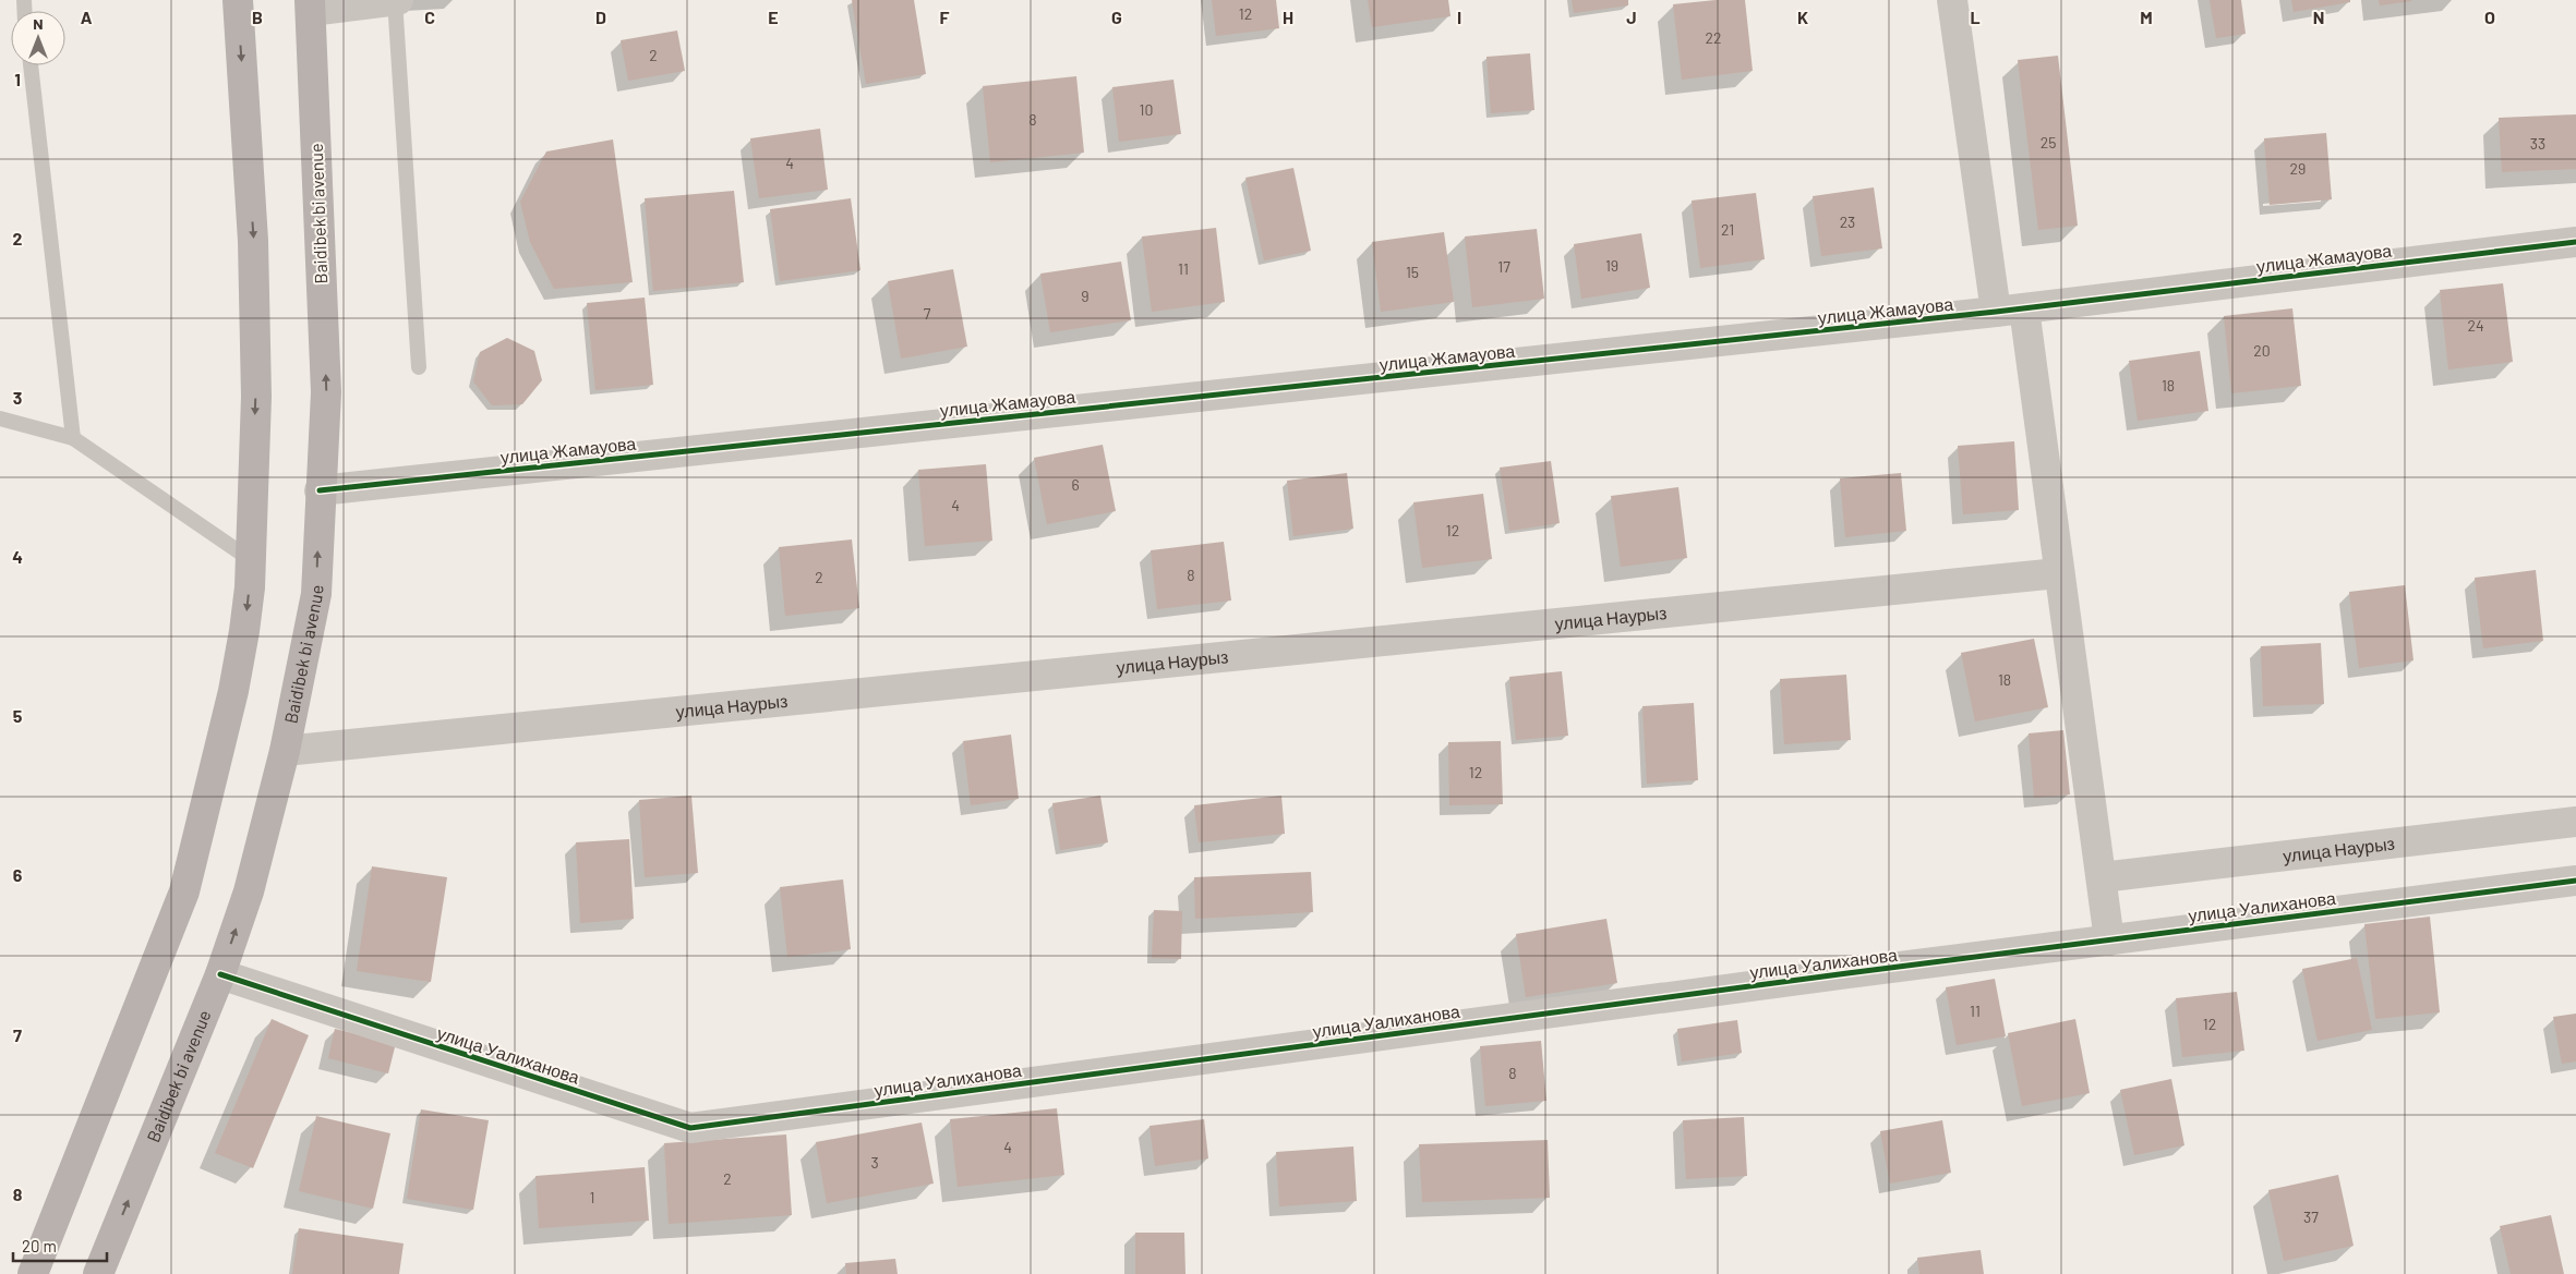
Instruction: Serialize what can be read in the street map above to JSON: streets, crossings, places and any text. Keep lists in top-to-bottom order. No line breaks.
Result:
{"streets":{"main road":["Baidibek bi avenue"],"street":["улица Жамауова","улица Наурыз","улица Уалиханова"]},"crossings":[["Baidibek bi avenue","улица Жамауова"],["Baidibek bi avenue","улица Наурыз"],["Baidibek bi avenue","улица Уалиханова"]],"house_numbers":["12","22","2","10","8","25","33","4","29","23","21","19","17","11","15","9","7","24","20","18","6","4","12","8","2","18","12","11","12","8","4","3","2","1","37"],"scale_bar":"20 m","north":"top","grid":{"columns":["A","B","C","D","E","F","G","H","I","J","K","L","M","N","O"],"rows":["1","2","3","4","5","6","7","8"]}}
